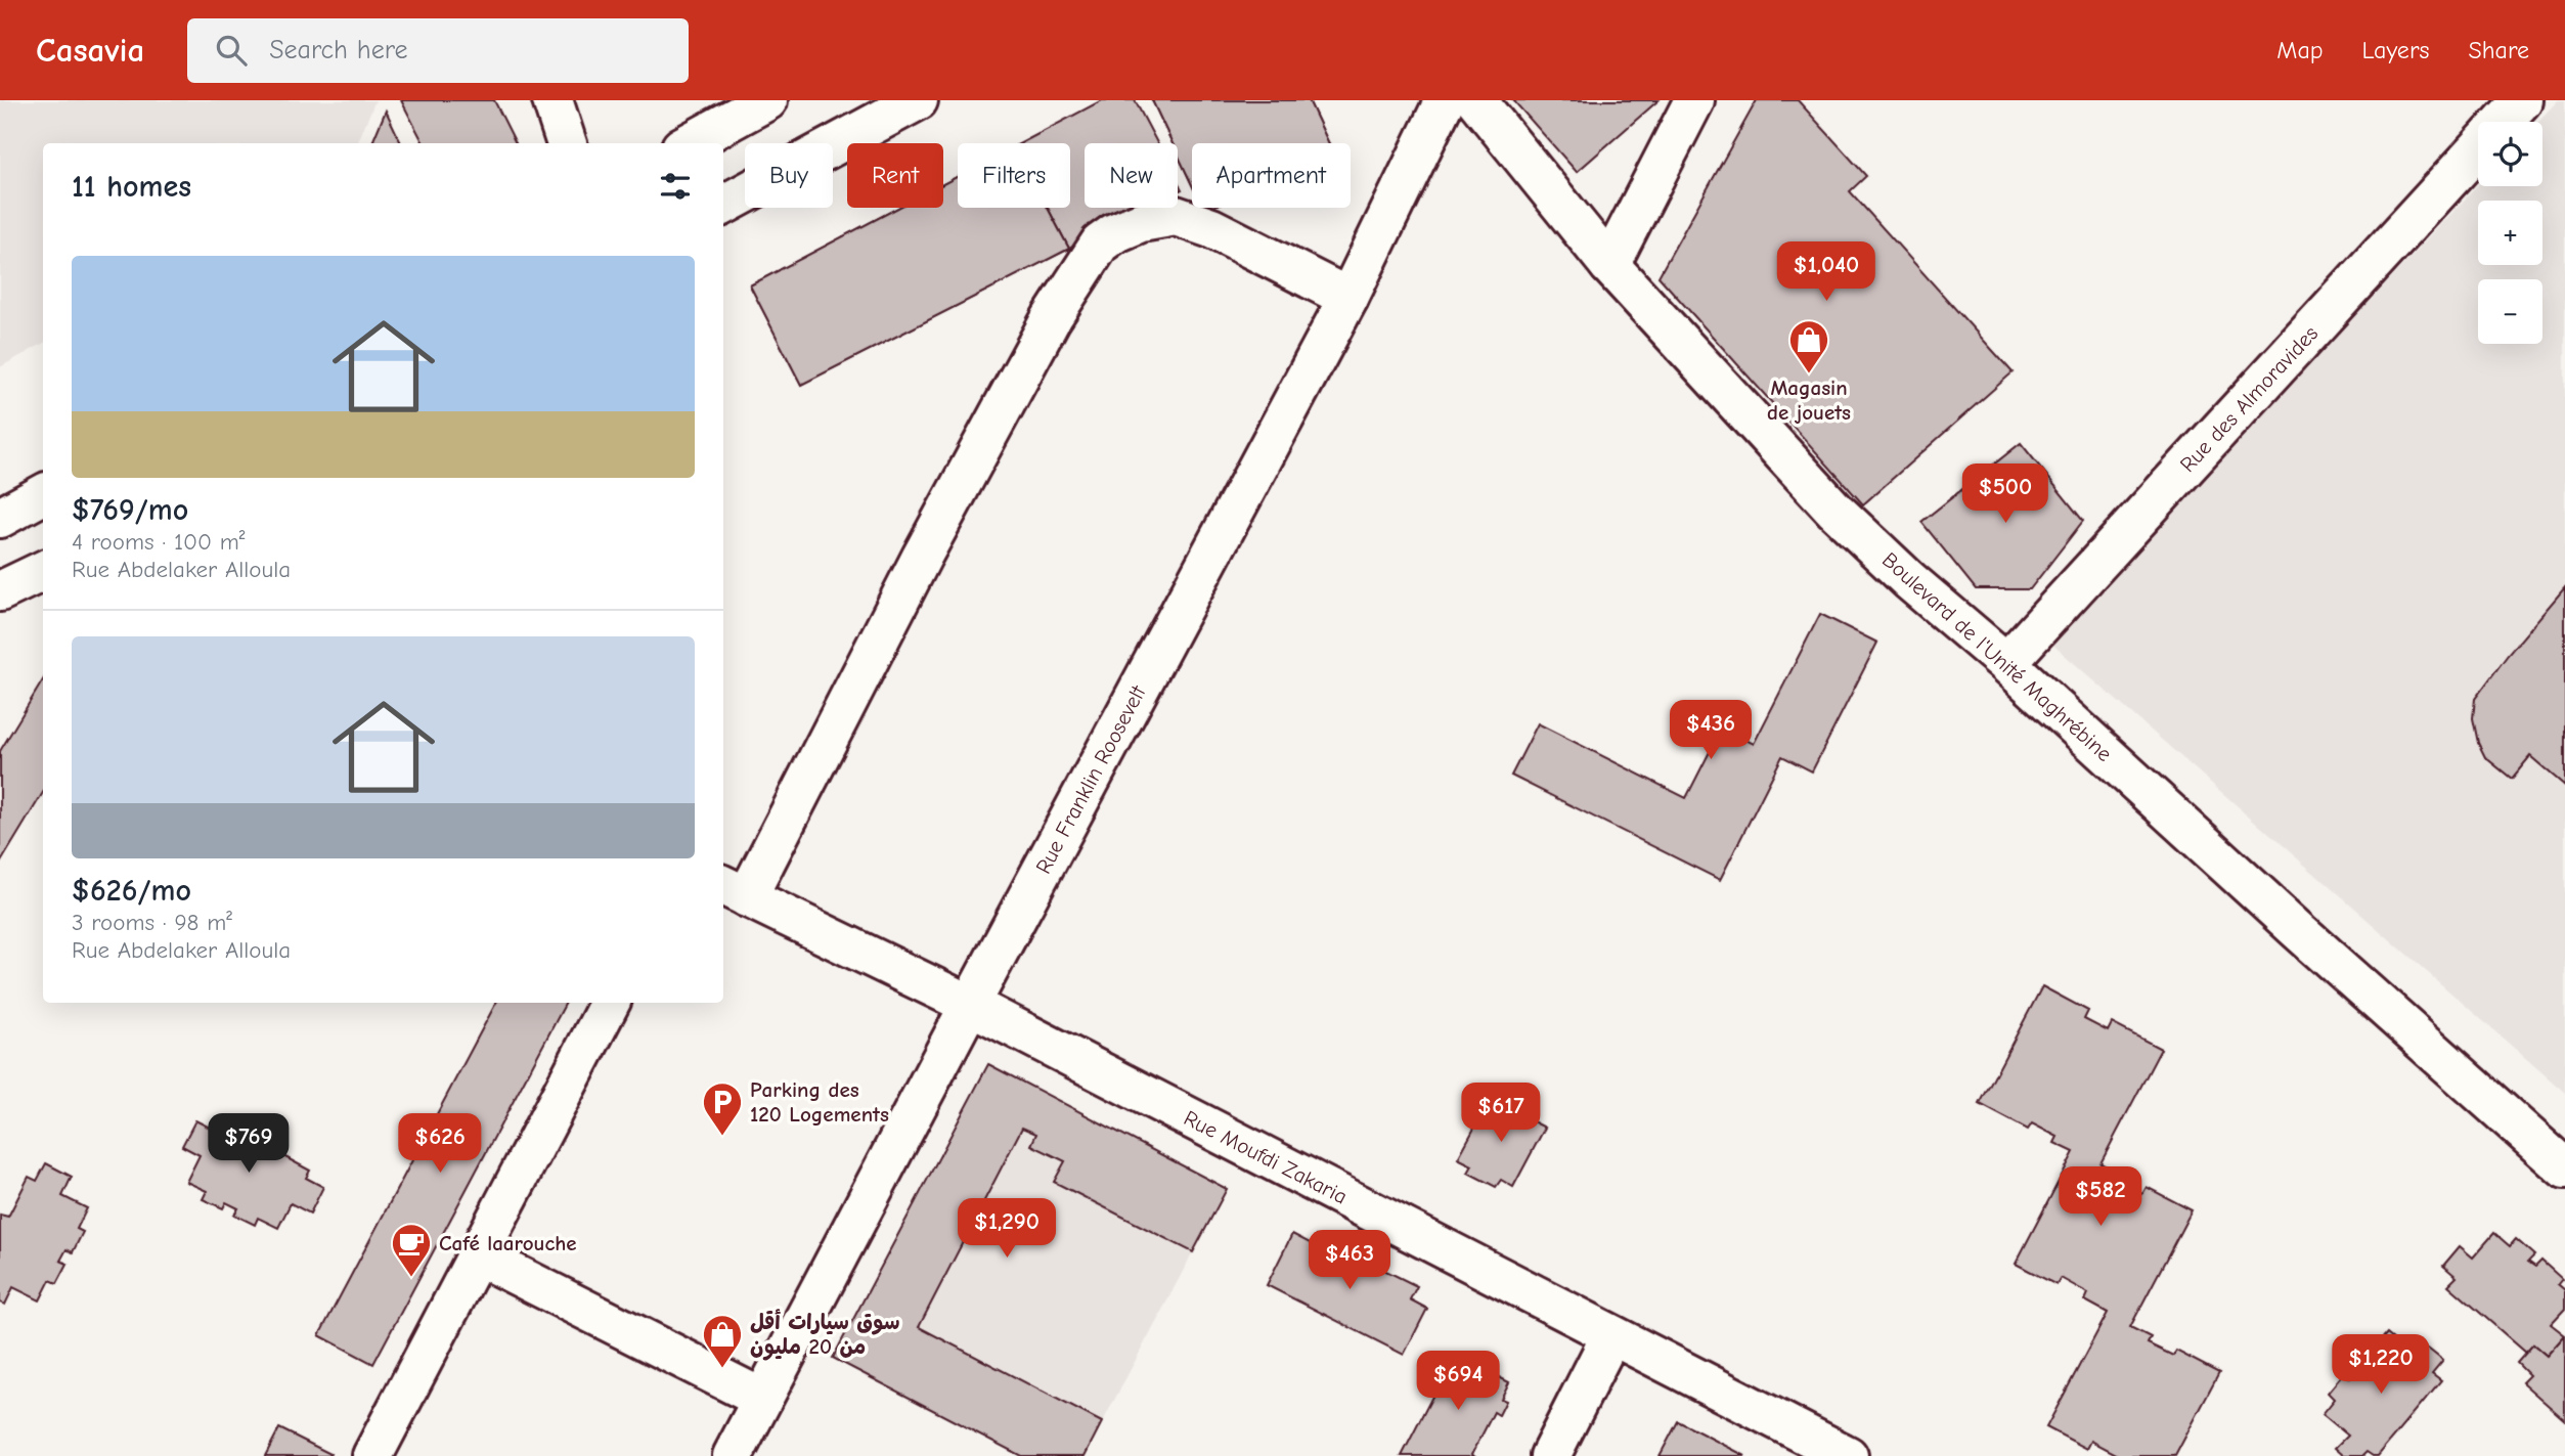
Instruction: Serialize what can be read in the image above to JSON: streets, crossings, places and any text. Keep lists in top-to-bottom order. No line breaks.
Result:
{"streets":{"street":["Rue des Almoravides","Boulevard de l'Unité Maghrébine","Rue Franklin Roosevelt","Rue Moufdi Zakaria"]},"crossings":[["Rue des Almoravides","Boulevard de l'Unité Maghrébine"],["Rue Franklin Roosevelt","Rue Moufdi Zakaria"]],"places":{"shop":["Magasin de jouets","سوق سيارات أقل من 20 مليون"],"parking":["Parking des 120 Logements"],"cafe":["Café laarouche"]},"page":{"header":"Casavia","search":"Search here","nav":["Map","Layers","Share"],"map_buttons":["+","−"],"chip":["Buy","Rent","Filters","New","Apartment"],"heading":"11 homes","list":[{"name":"$769/mo","note":"4 rooms · 100 m² · Rue Abdelaker Alloula"},{"name":"$626/mo","note":"3 rooms · 98 m² · Rue Abdelaker Alloula"}],"price":["$1,040","$500","$436","$617","$769","$626","$582","$1,290","$463","$1,220","$694"]}}
